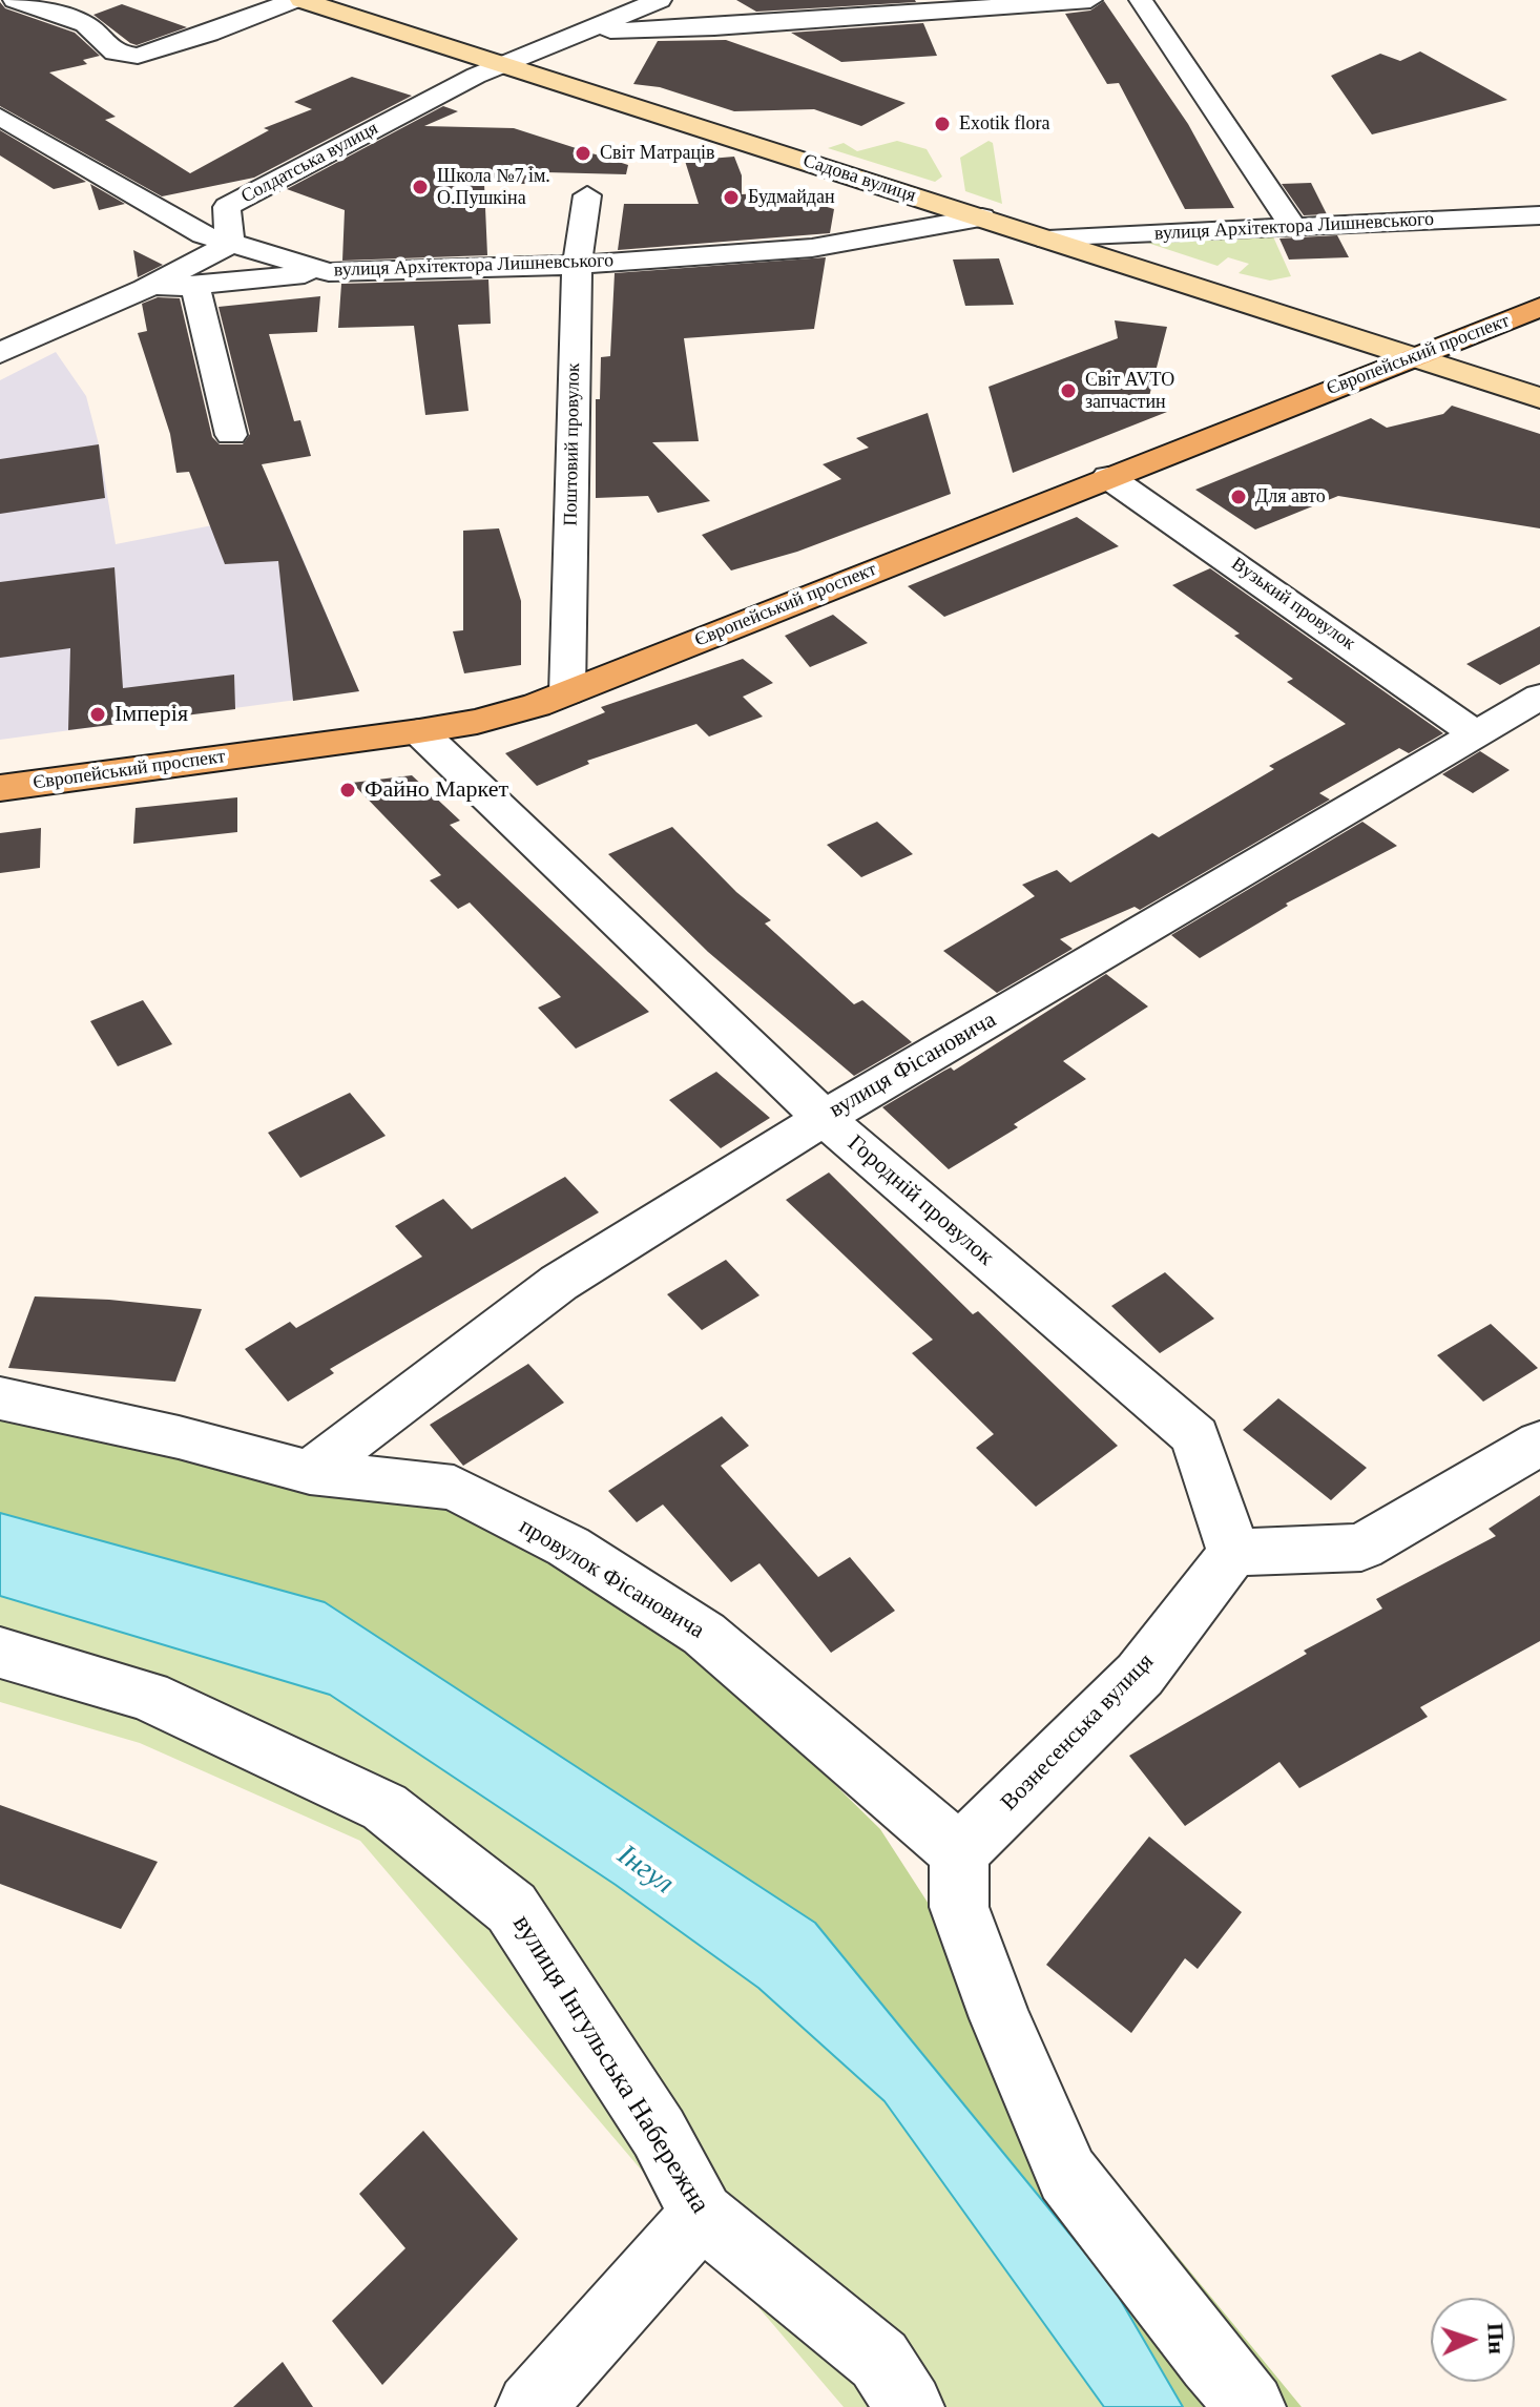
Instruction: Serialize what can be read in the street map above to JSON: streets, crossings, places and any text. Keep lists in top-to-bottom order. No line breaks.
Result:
{"streets":{"main road":["Садова вулиця","Європейський проспект"],"street":["Солдатська вулиця","вулиця Архітектора Лишневського","Поштовий провулок","Вузький провулок","вулиця Фісановича","Городній провулок","провулок Фісановича","Вознесенська вулиця","вулиця Інгульська Набережна"]},"crossings":[["Солдатська вулиця","Садова вулиця"],["Солдатська вулиця","вулиця Архітектора Лишневського"],["Садова вулиця","вулиця Архітектора Лишневського"],["Садова вулиця","Європейський проспект"],["вулиця Архітектора Лишневського","Поштовий провулок"],["Європейський проспект","Поштовий провулок"],["Європейський проспект","Вузький провулок"],["Європейський проспект","Городній провулок"],["Вузький провулок","вулиця Фісановича"],["вулиця Фісановича","Городній провулок"],["вулиця Фісановича","провулок Фісановича"],["Городній провулок","Вознесенська вулиця"],["провулок Фісановича","Вознесенська вулиця"]],"water":["Інгул"],"places":["Exotik flora","Світ Матраців","Школа №7 ім. О.Пушкіна","Будмайдан","Світ AVTO запчастин","Для авто","Імперія","Файно Маркет"],"north":"right"}
